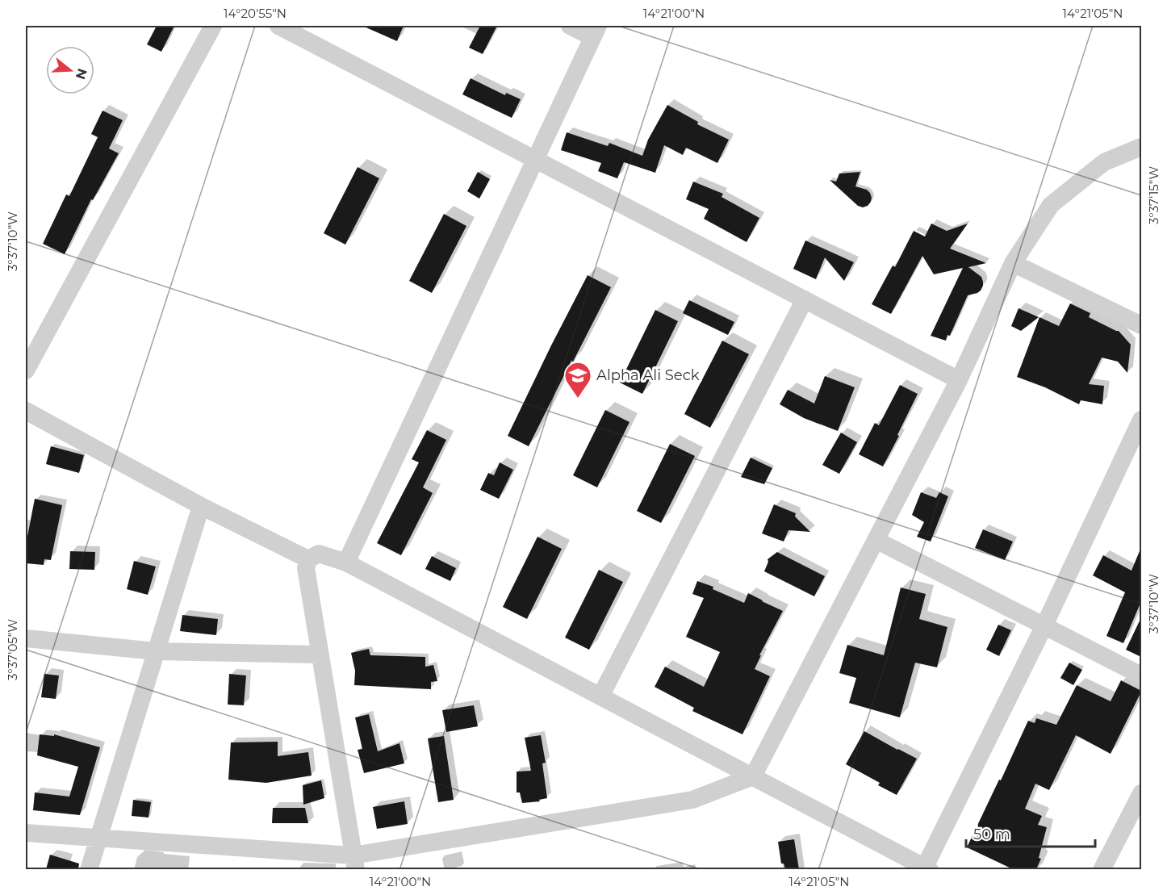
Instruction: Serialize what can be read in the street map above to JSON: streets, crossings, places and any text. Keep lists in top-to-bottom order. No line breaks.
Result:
{"places":{"school or university":["Alpha Ali Seck"]},"scale_bar":"50 m","north":"right","coordinates":["14°20'55\"N","14°21'00\"N","14°21'05\"N","3°37'15\"W","3°37'10\"W","3°37'05\"W"]}
